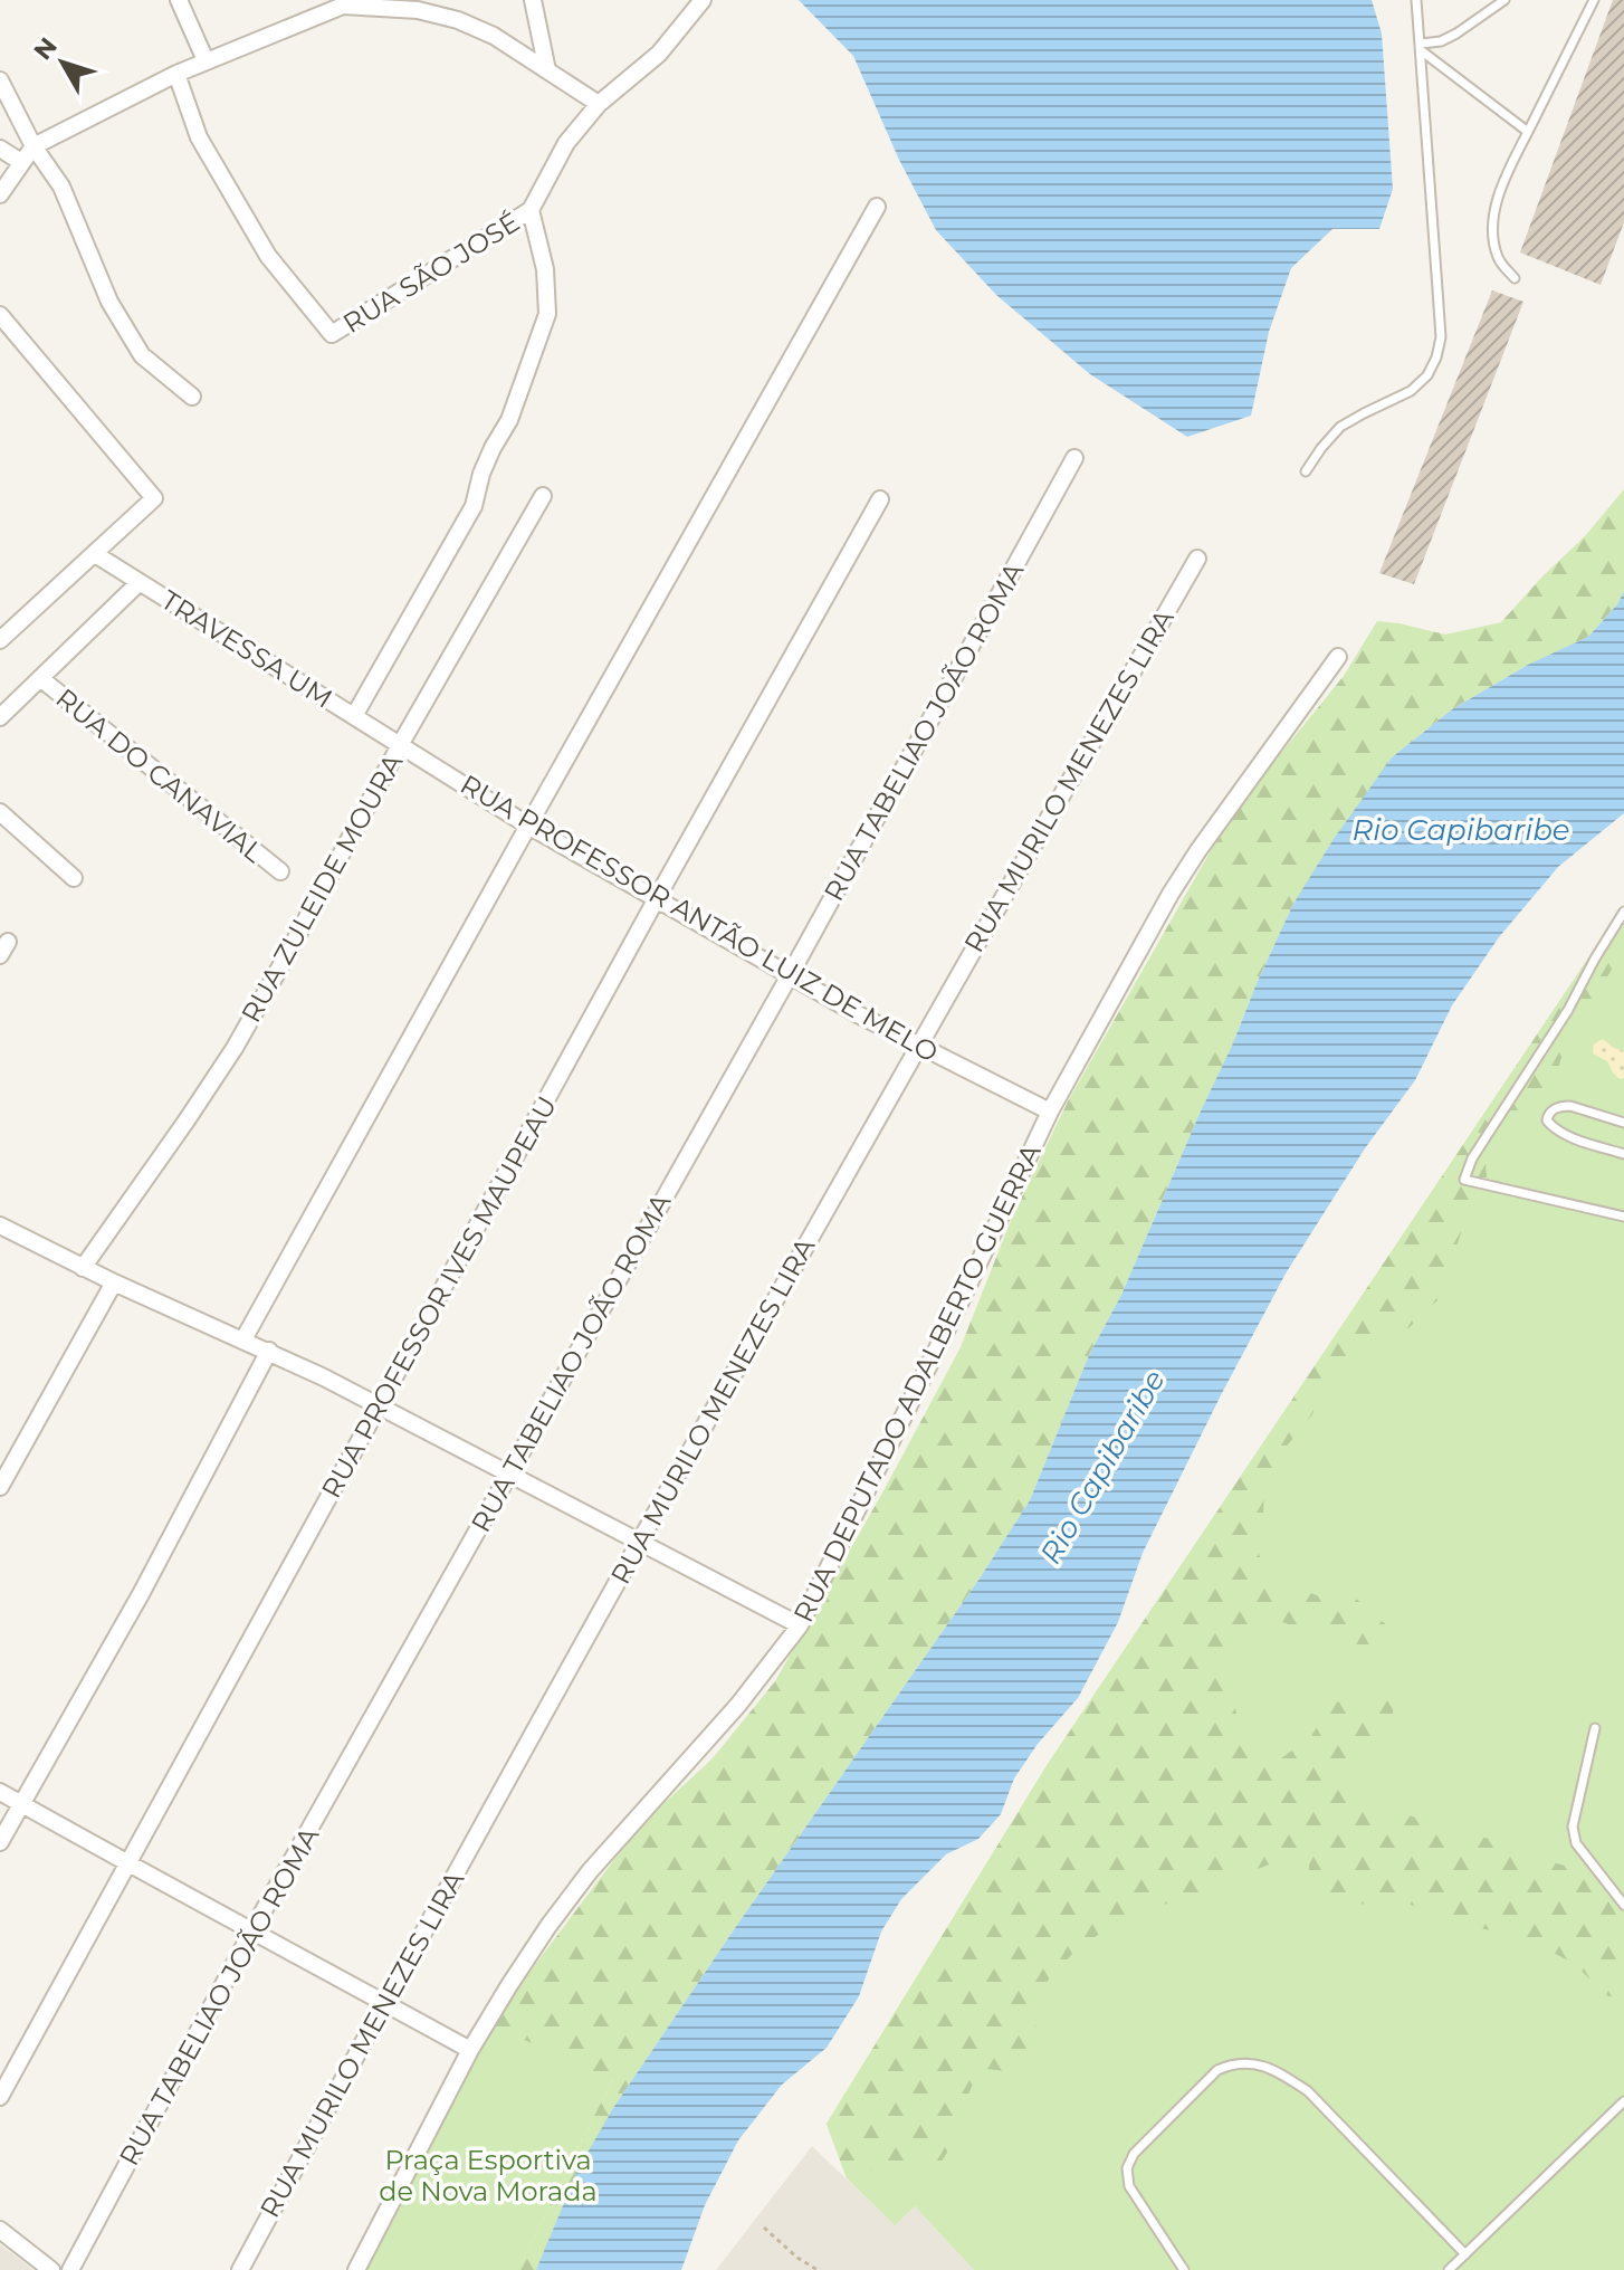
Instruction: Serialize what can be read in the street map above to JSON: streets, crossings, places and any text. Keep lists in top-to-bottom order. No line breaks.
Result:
{"streets":{"street":["RUA SÃO JOSÉ","TRAVESSA UM","RUA TABELIAO JOÃO ROMA","RUA DO CANAVIAL","RUA MURILO MENEZES LIRA","RUA ZULEIDE MOURA","RUA PROFESSOR ANTÃO LUIZ DE MELO","RUA PROFESSOR IVES MAUPEAU","RUA DEPUTADO ADALBERTO GUERRA"]},"crossings":[["TRAVESSA UM","RUA ZULEIDE MOURA"],["TRAVESSA UM","RUA PROFESSOR ANTÃO LUIZ DE MELO"],["RUA TABELIAO JOÃO ROMA","RUA PROFESSOR ANTÃO LUIZ DE MELO"],["RUA MURILO MENEZES LIRA","RUA PROFESSOR ANTÃO LUIZ DE MELO"],["RUA ZULEIDE MOURA","RUA PROFESSOR ANTÃO LUIZ DE MELO"],["RUA PROFESSOR ANTÃO LUIZ DE MELO","RUA PROFESSOR IVES MAUPEAU"],["RUA PROFESSOR ANTÃO LUIZ DE MELO","RUA DEPUTADO ADALBERTO GUERRA"]],"water":["Rio Capibaribe"],"parks":["Praça Esportiva de Nova Morada"],"north":"top left"}
